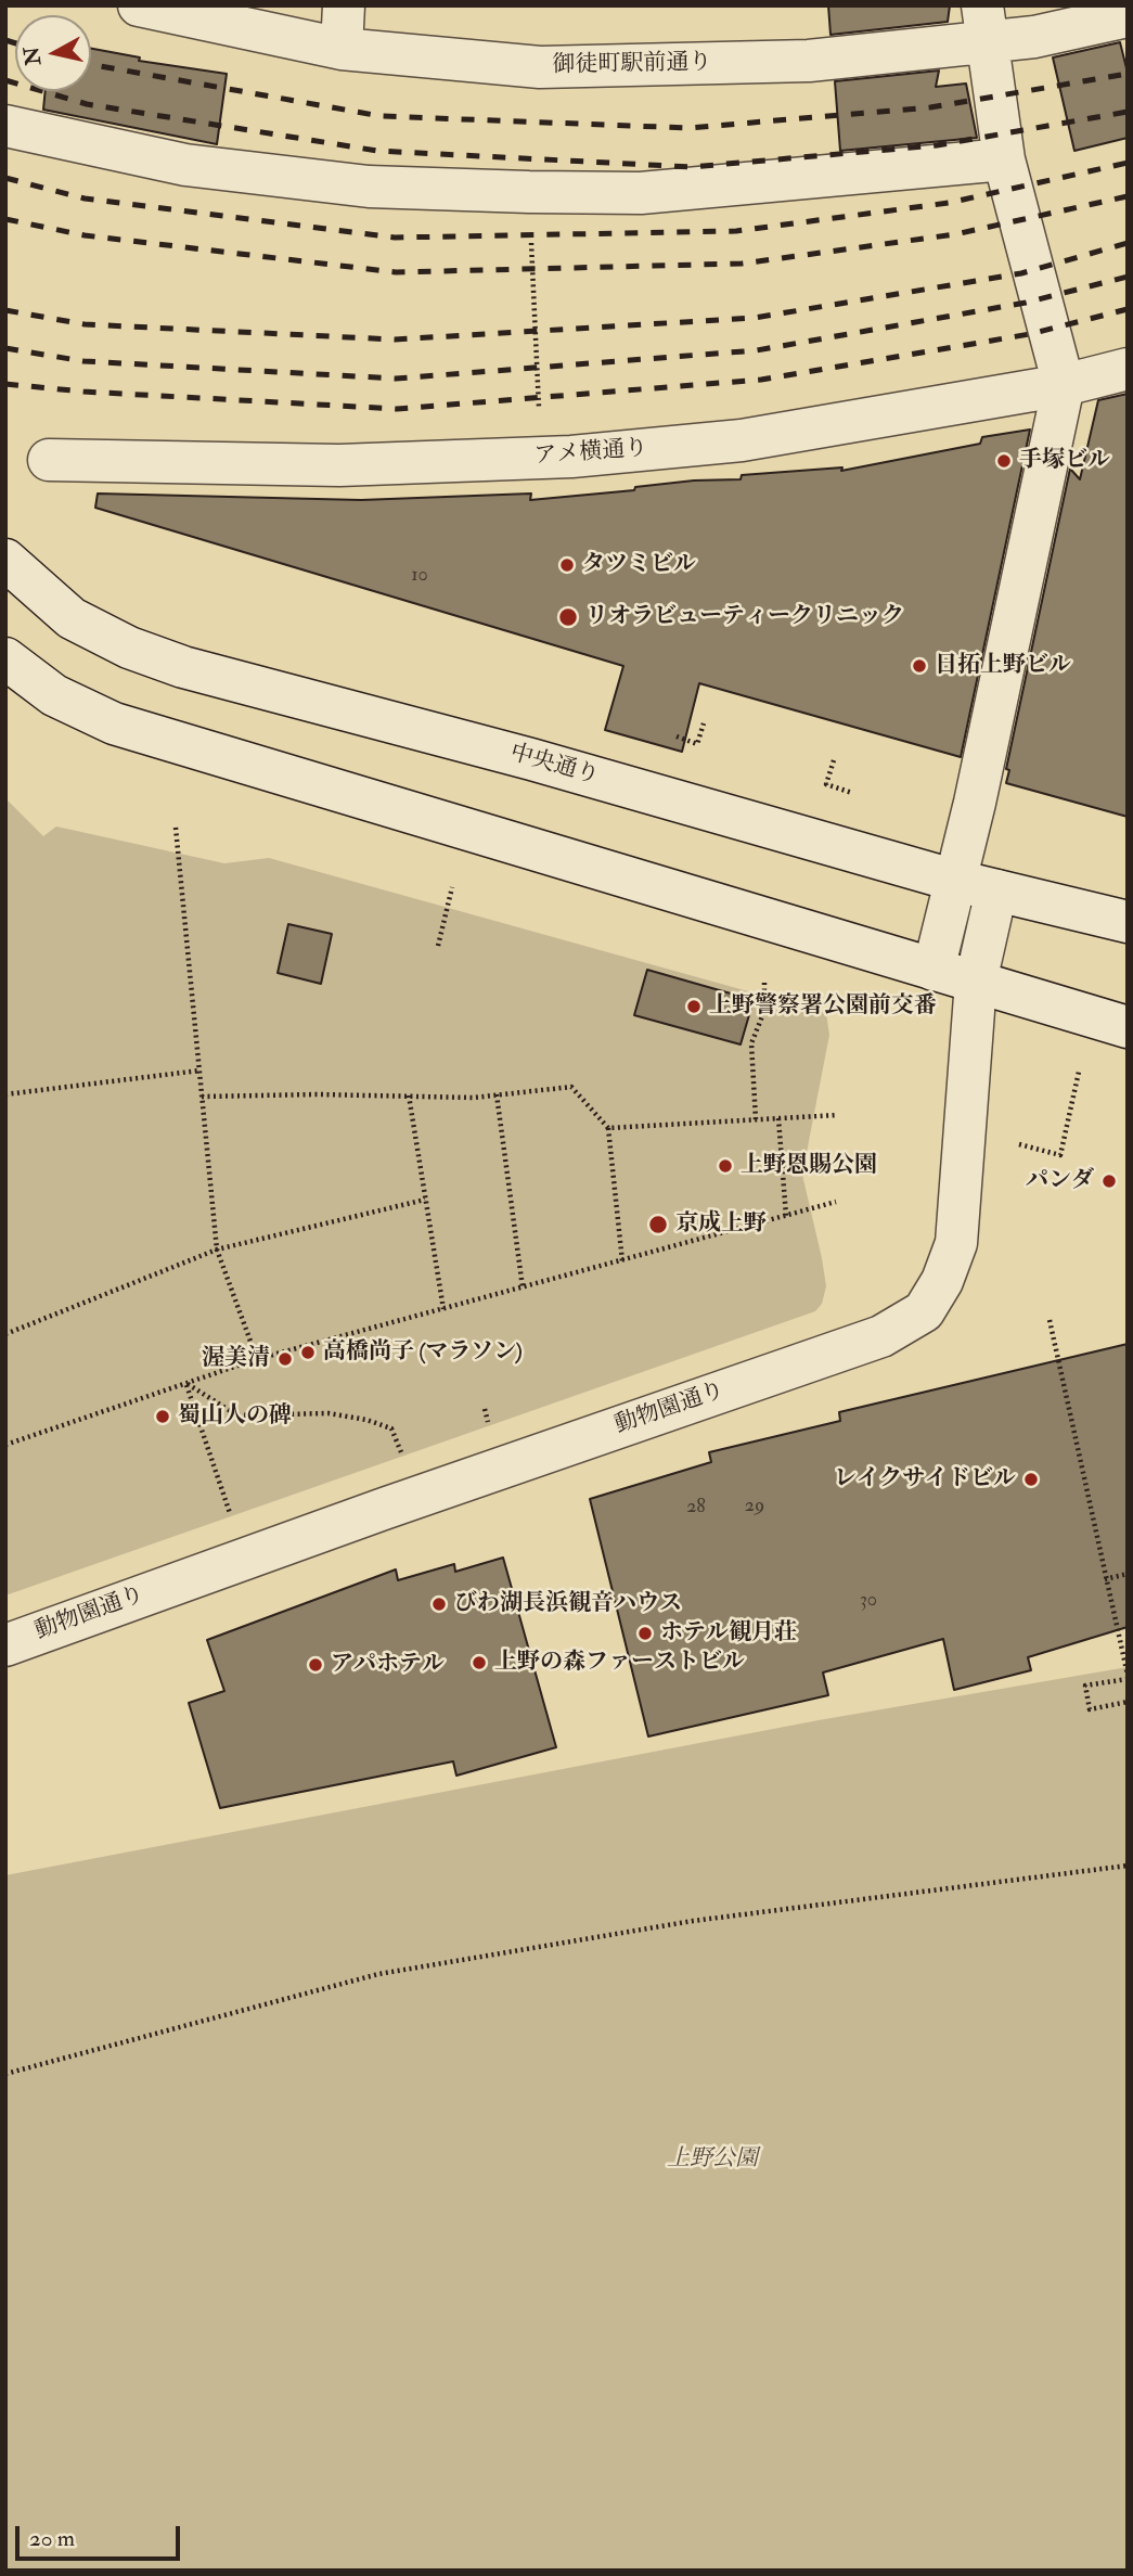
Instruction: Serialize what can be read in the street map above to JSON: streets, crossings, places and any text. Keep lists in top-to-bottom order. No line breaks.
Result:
{"streets":{"street":["御徒町駅前通り","アメ横通り","中央通り","動物園通り"]},"crossings":[["中央通り","動物園通り"]],"parks":["上野公園"],"places":["手塚ビル","タツミビル","リオラビューティークリニック","日拓上野ビル","上野警察署公園前交番","上野恩賜公園","パンダ","京成上野","高橋尚子 (マラソン)","渥美清","蜀山人の碑","レイクサイドビル","びわ湖長浜観音ハウス","ホテル観月荘","上野の森ファーストビル","アパホテル"],"house_numbers":["10","29","28","30"],"scale_bar":"20 m","north":"left"}
